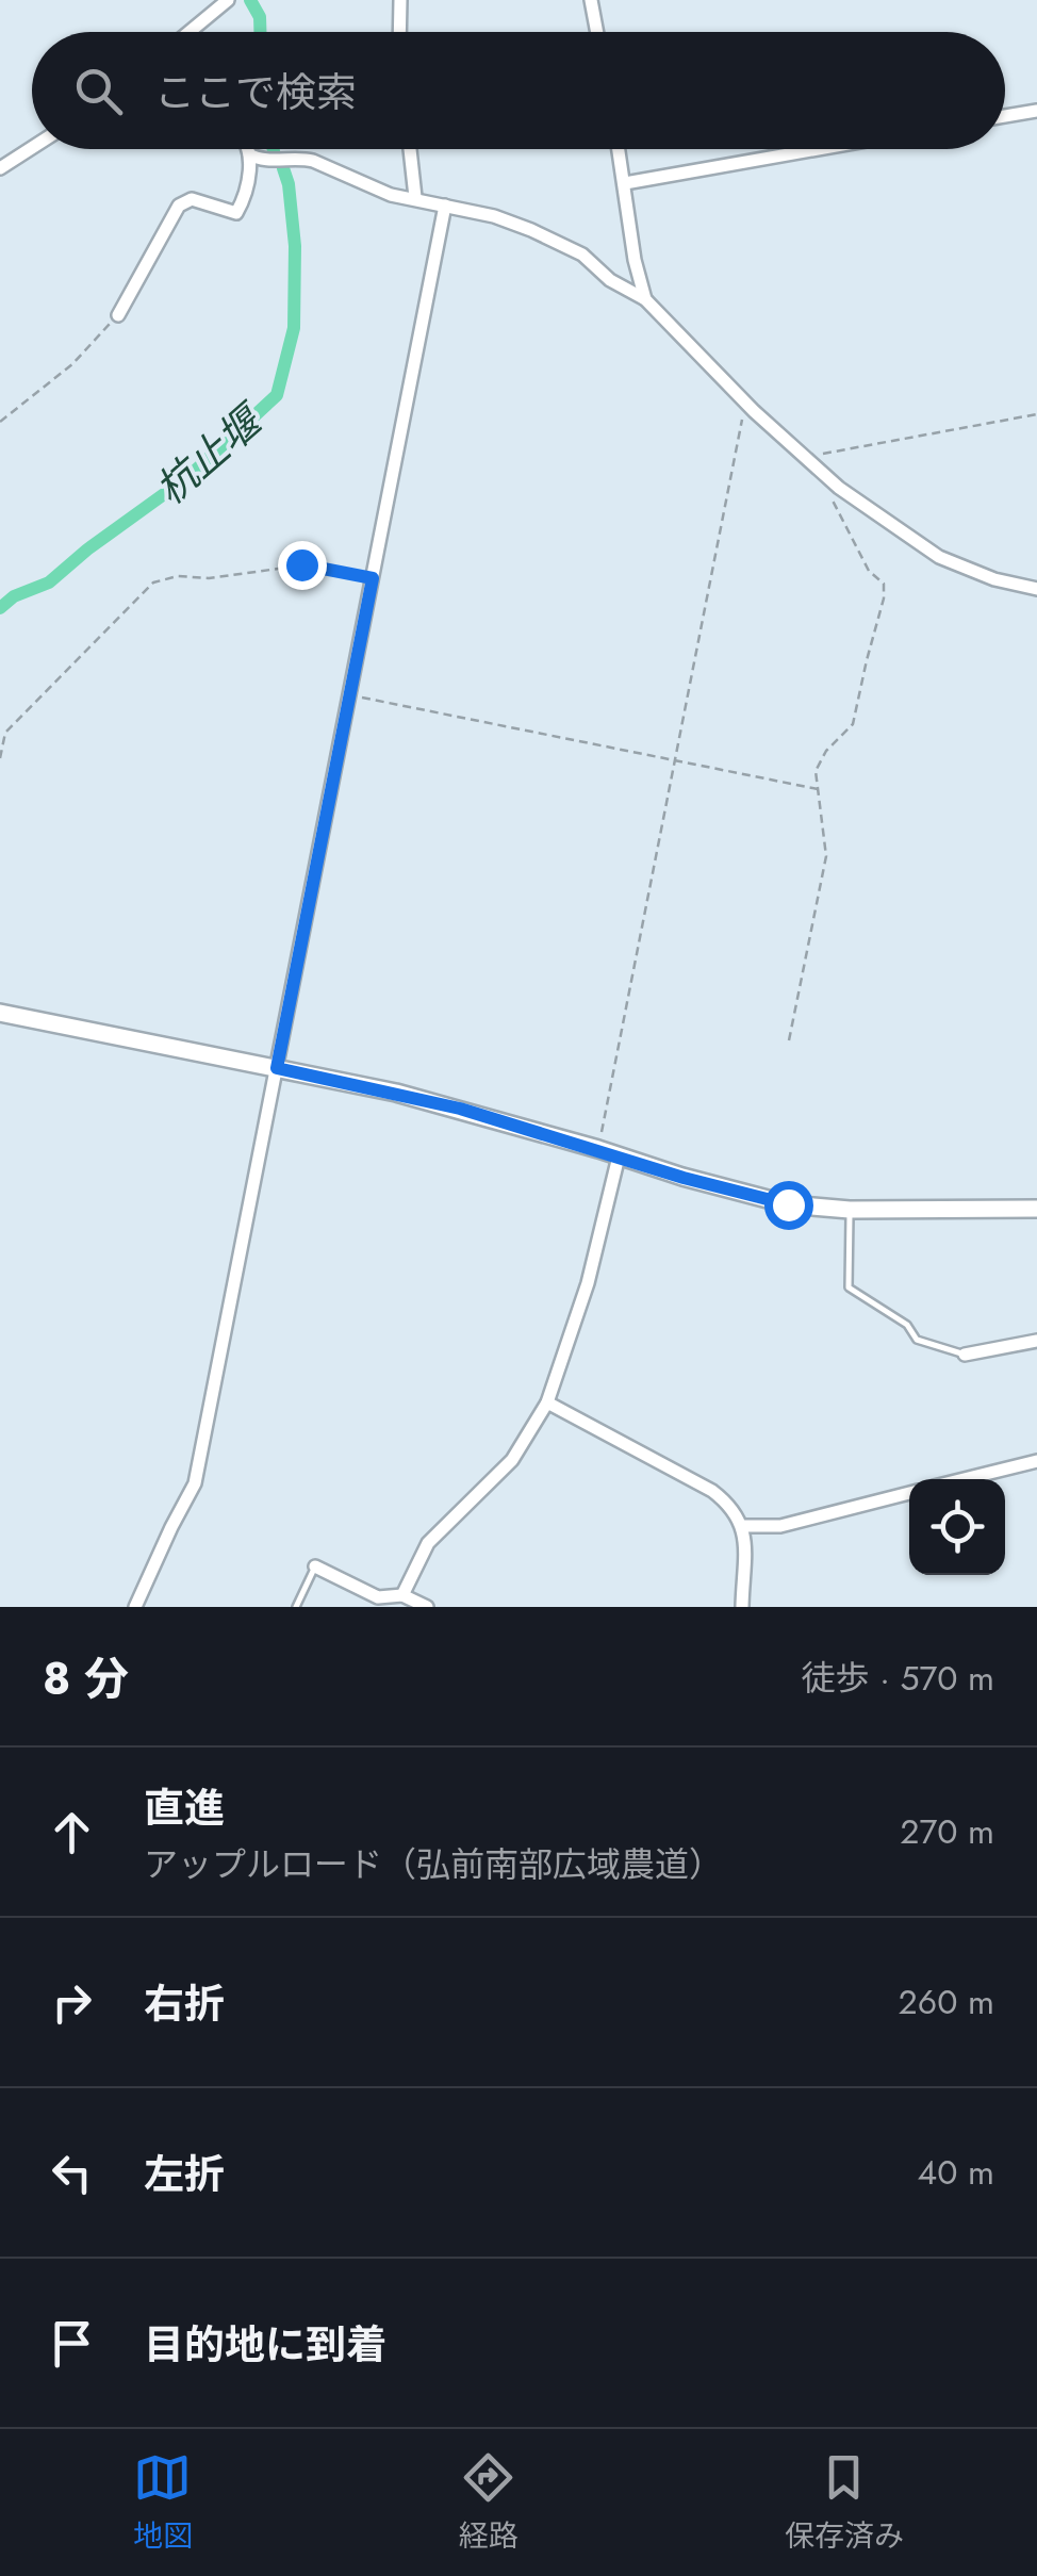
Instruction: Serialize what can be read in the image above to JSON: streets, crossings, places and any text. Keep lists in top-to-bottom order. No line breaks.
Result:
{"water":["杭止堰"],"page":{"search":"ここで検索","heading":["8 分","徒歩 · 570 m"],"list":[["直進","アップルロード（弘前南部広域農道）","270 m"],["右折","260 m"],["左折","40 m"],"目的地に到着"],"nav":["地図","経路","保存済み"]}}
